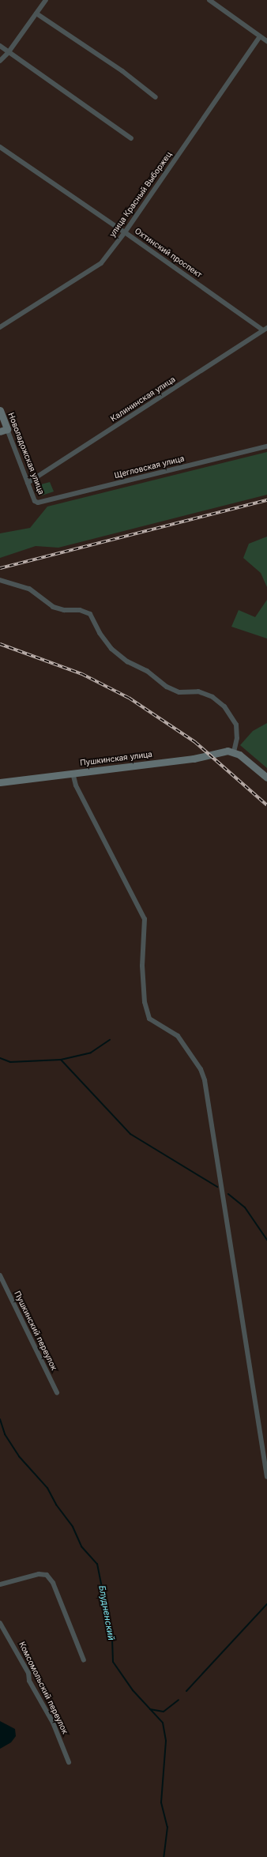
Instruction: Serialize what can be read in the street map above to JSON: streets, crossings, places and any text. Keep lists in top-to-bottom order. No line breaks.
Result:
{"streets":{"street":["улица Красный Выборжец","Охтинский проспект","Калининская улица","Новоладожская улица","Щегловская улица","Пушкинская улица","Пушкинский переулок","Комсомольский переулок"]},"crossings":[["улица Красный Выборжец","Охтинский проспект"],["Охтинский проспект","Калининская улица"],["Калининская улица","Новоладожская улица"],["Новоладожская улица","Щегловская улица"]],"water":["Блудненский"]}
